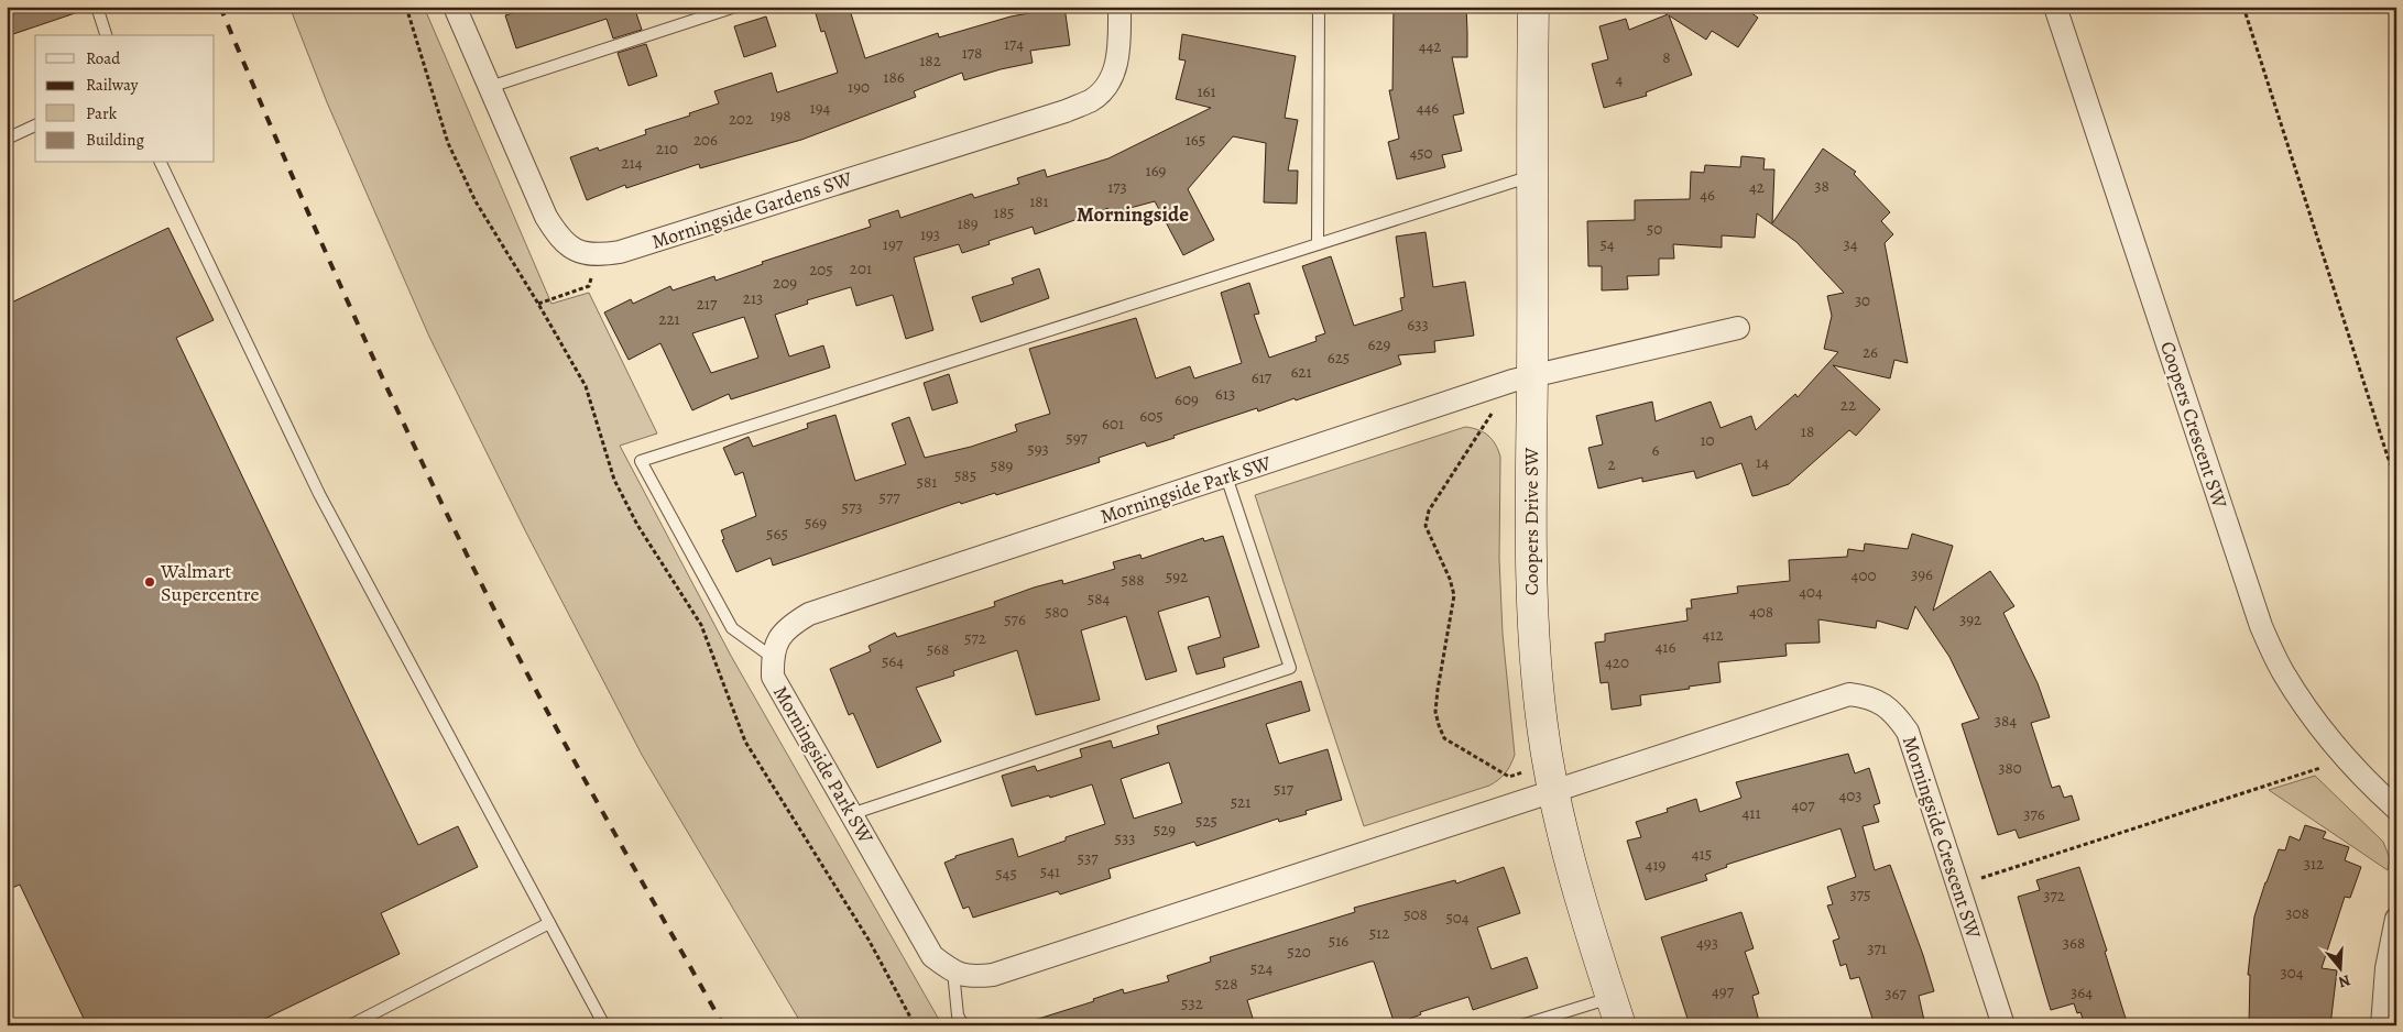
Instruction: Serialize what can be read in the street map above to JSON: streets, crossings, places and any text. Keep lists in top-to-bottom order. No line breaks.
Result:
{"streets":{"street":["Morningside Gardens SW","Coopers Crescent SW","Morningside Park SW","Coopers Drive SW","Morningside Crescent SW"]},"crossings":[["Morningside Park SW","Coopers Drive SW"],["Morningside Park SW","Morningside Crescent SW"],["Coopers Drive SW","Morningside Crescent SW"]],"districts":["Morningside"],"places":["Walmart Supercentre"],"house_numbers":["174","442","178","8","182","186","4","190","161","194","446","198","202","206","165","210","450","214","169","38","173","42","46","181","185","189","50","193","197","54","34","201","205","209","213","30","217","221","633","629","26","625","621","617","613","609","22","605","601","18","597","10","593","6","14","2","589","585","581","577","573","569","565","396","400","592","588","404","584","580","408","576","392","412","572","416","568","564","420","384","380","517","403","521","407","411","376","525","529","533","415","537","312","419","541","545","375","372","308","508","504","512","516","493","368","371","520","524","304","528","497","364","367","532"],"legend":["Road","Railway","Park","Building"],"north":"bottom"}
